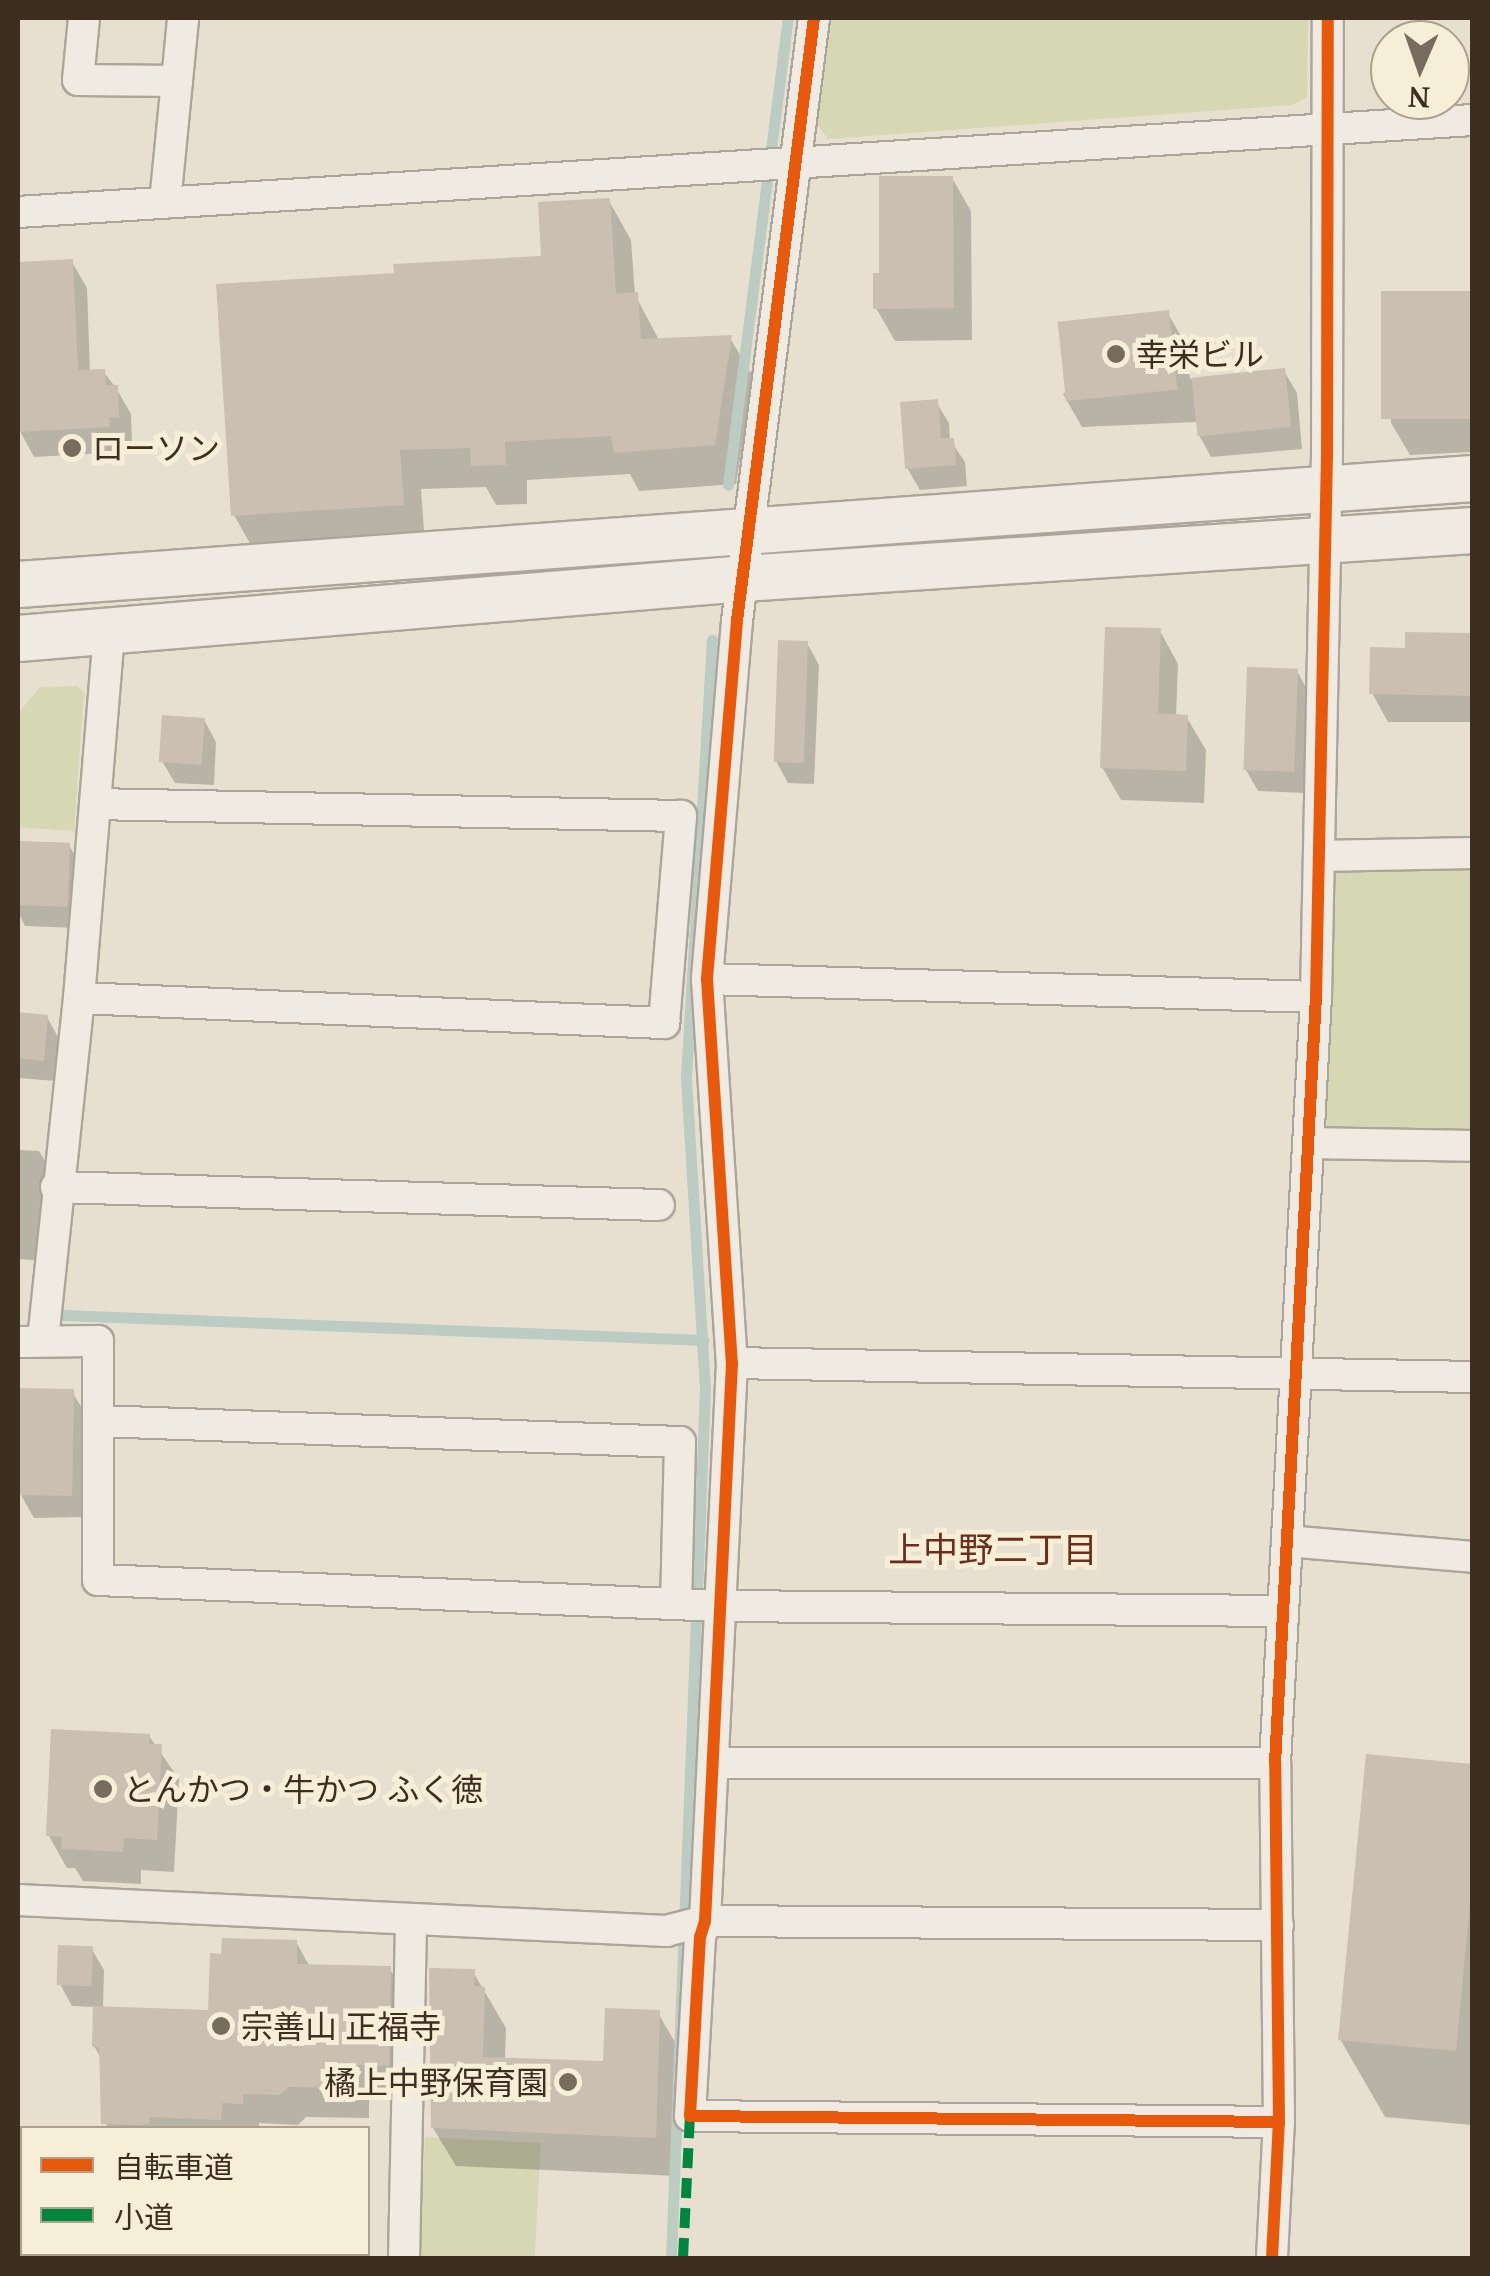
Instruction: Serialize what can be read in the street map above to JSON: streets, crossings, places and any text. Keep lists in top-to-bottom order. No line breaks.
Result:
{"districts":["上中野二丁目"],"places":["幸栄ビル","ローソン","とんかつ・牛かつ ふく徳","宗善山 正福寺","橘上中野保育園"],"legend":["自転車道","小道"],"north":"bottom"}
